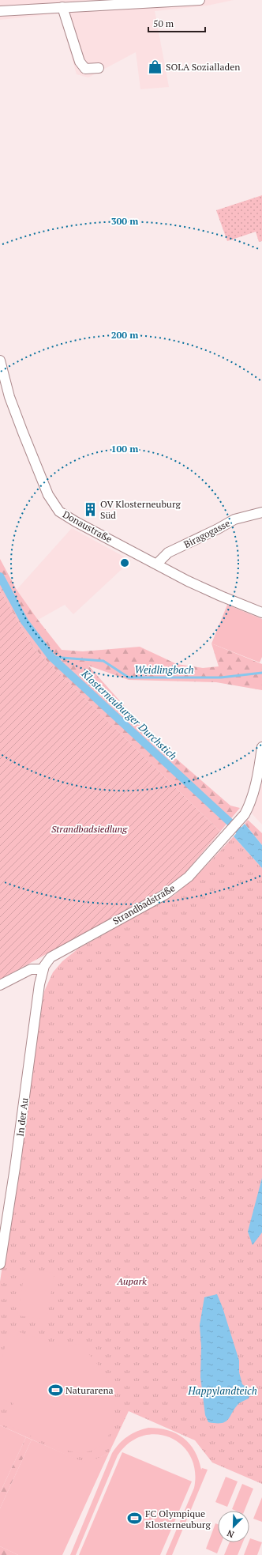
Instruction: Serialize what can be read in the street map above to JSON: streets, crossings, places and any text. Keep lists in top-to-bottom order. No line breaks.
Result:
{"streets":{"street":["Donaustraße","Biragogasse","Strandbadstraße","In der Au"]},"crossings":[["Donaustraße","Biragogasse"],["Strandbadstraße","In der Au"]],"water":["Weidlingbach","Klosterneuburger Durchstich","Happylandteich"],"parks":["Strandbadsiedlung","Aupark"],"places":{"shop":["SOLA Sozialladen"],"building":["OV Klosterneuburg Süd"],"sports":["Naturarena","FC Olympique Klosterneuburg"]},"scale_bar":"50 m","north":"bottom left","rings":["300 m","200 m","100 m"]}
